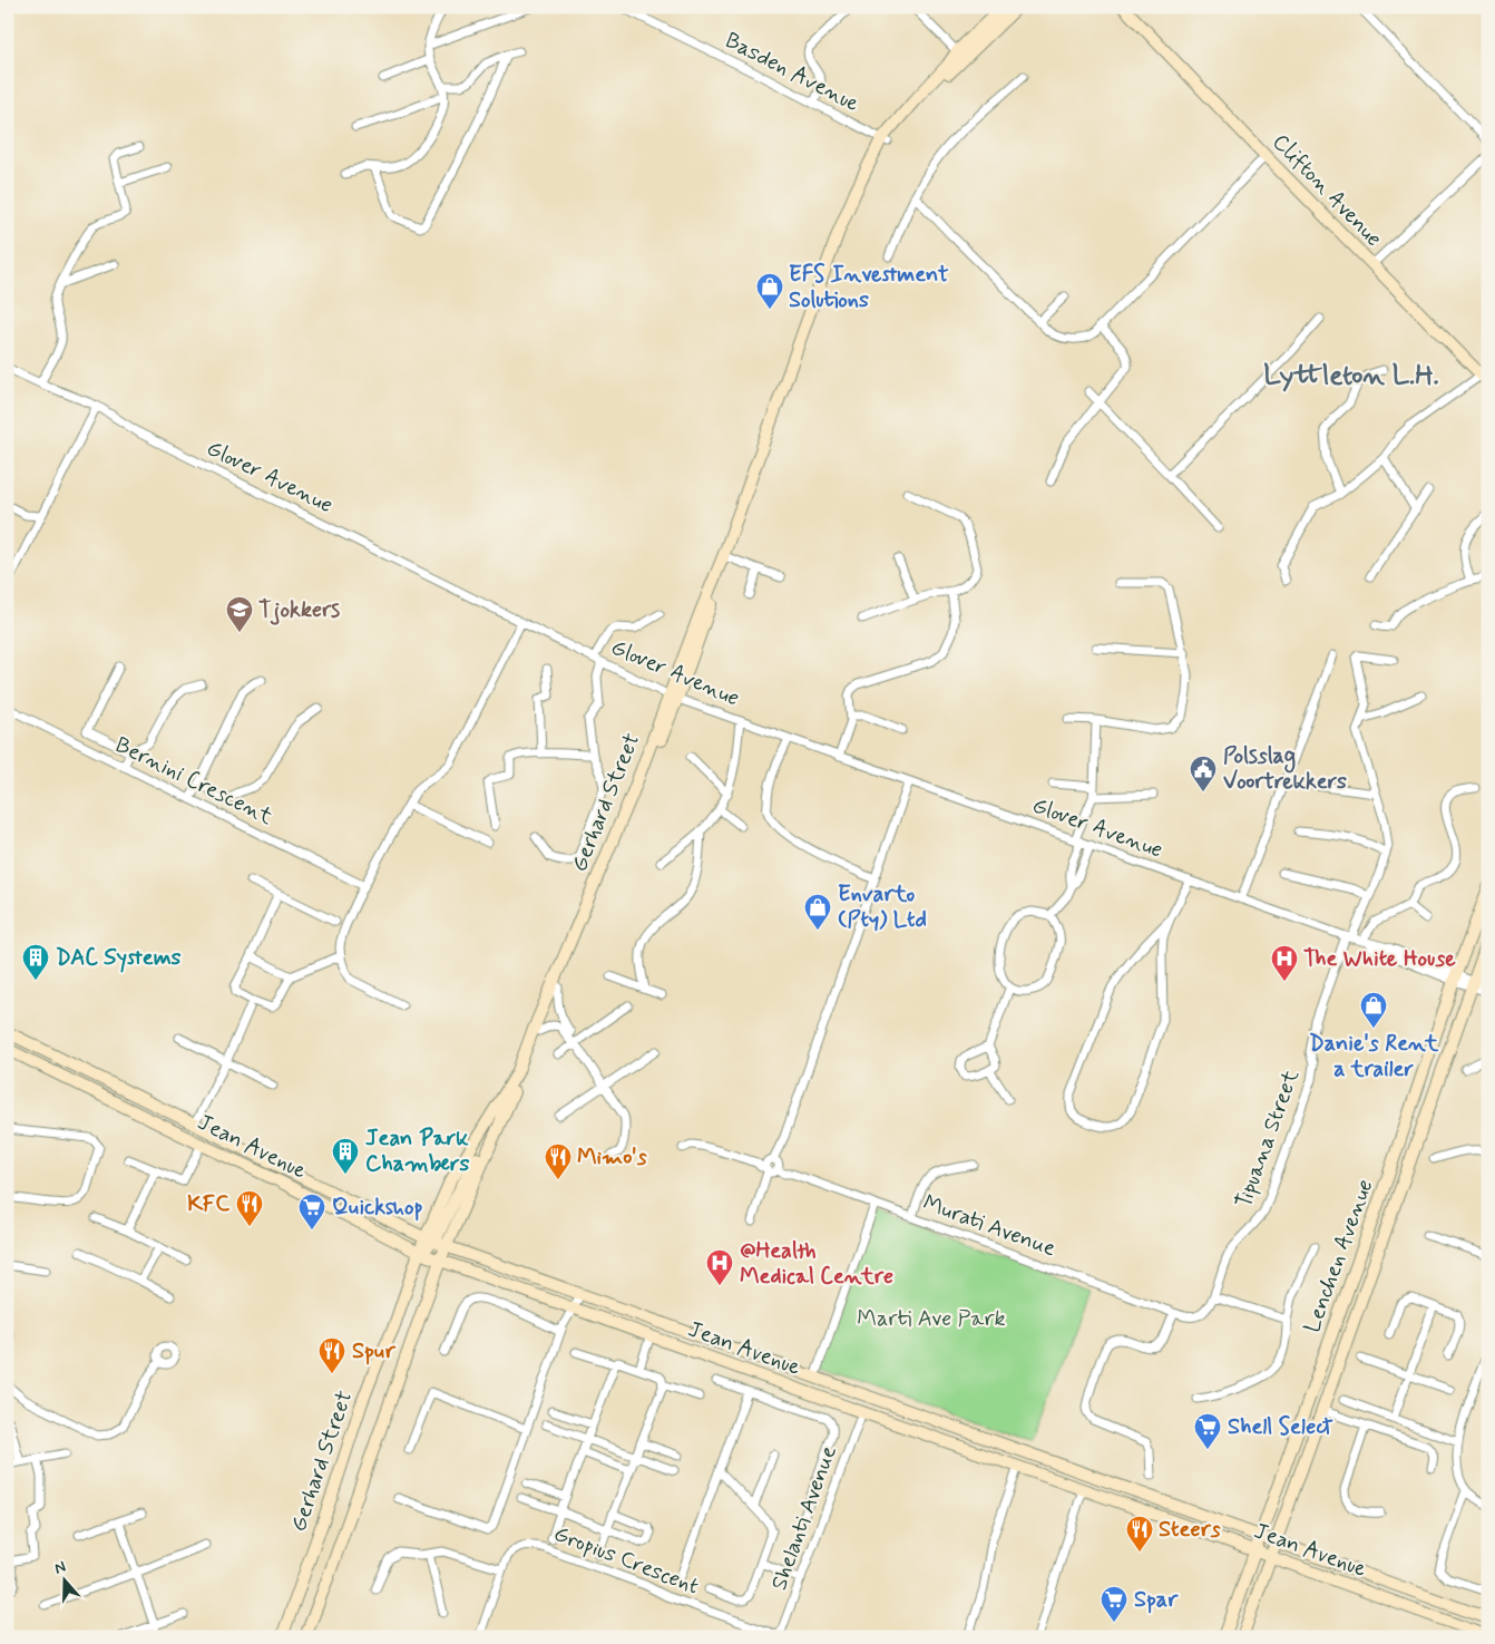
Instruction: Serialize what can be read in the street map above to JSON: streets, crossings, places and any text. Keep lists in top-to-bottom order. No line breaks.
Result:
{"streets":{"main road":["Clifton Avenue","Gerhard Street","Jean Avenue","Lenchen Avenue"],"street":["Basden Avenue","Glover Avenue","Bernini Crescent","Tipuana Street","Murati Avenue","Shelanti Avenue","Gropius Crescent"]},"crossings":[["Basden Avenue","Gerhard Street"],["Glover Avenue","Gerhard Street"],["Glover Avenue","Tipuana Street"],["Glover Avenue","Lenchen Avenue"],["Gerhard Street","Jean Avenue"],["Tipuana Street","Murati Avenue"],["Jean Avenue","Lenchen Avenue"],["Jean Avenue","Shelanti Avenue"],["Shelanti Avenue","Gropius Crescent"]],"districts":["Lyttleton L.H."],"parks":["Marti Ave Park"],"places":{"shop":["EFS Investment Solutions","Envarto (Pty) Ltd","Danie's Rent a trailer"],"school or university":["Tjokkers"],"public building":["Polsslag Voortrekkers"],"building":["DAC Systems","Jean Park Chambers"],"hospital":["The White House","@Health Medical Centre"],"restaurant":["Mimo's","KFC","Spur","Steers"],"supermarket":["Quickshop","Shell Select","Spar"]},"north":"top"}
